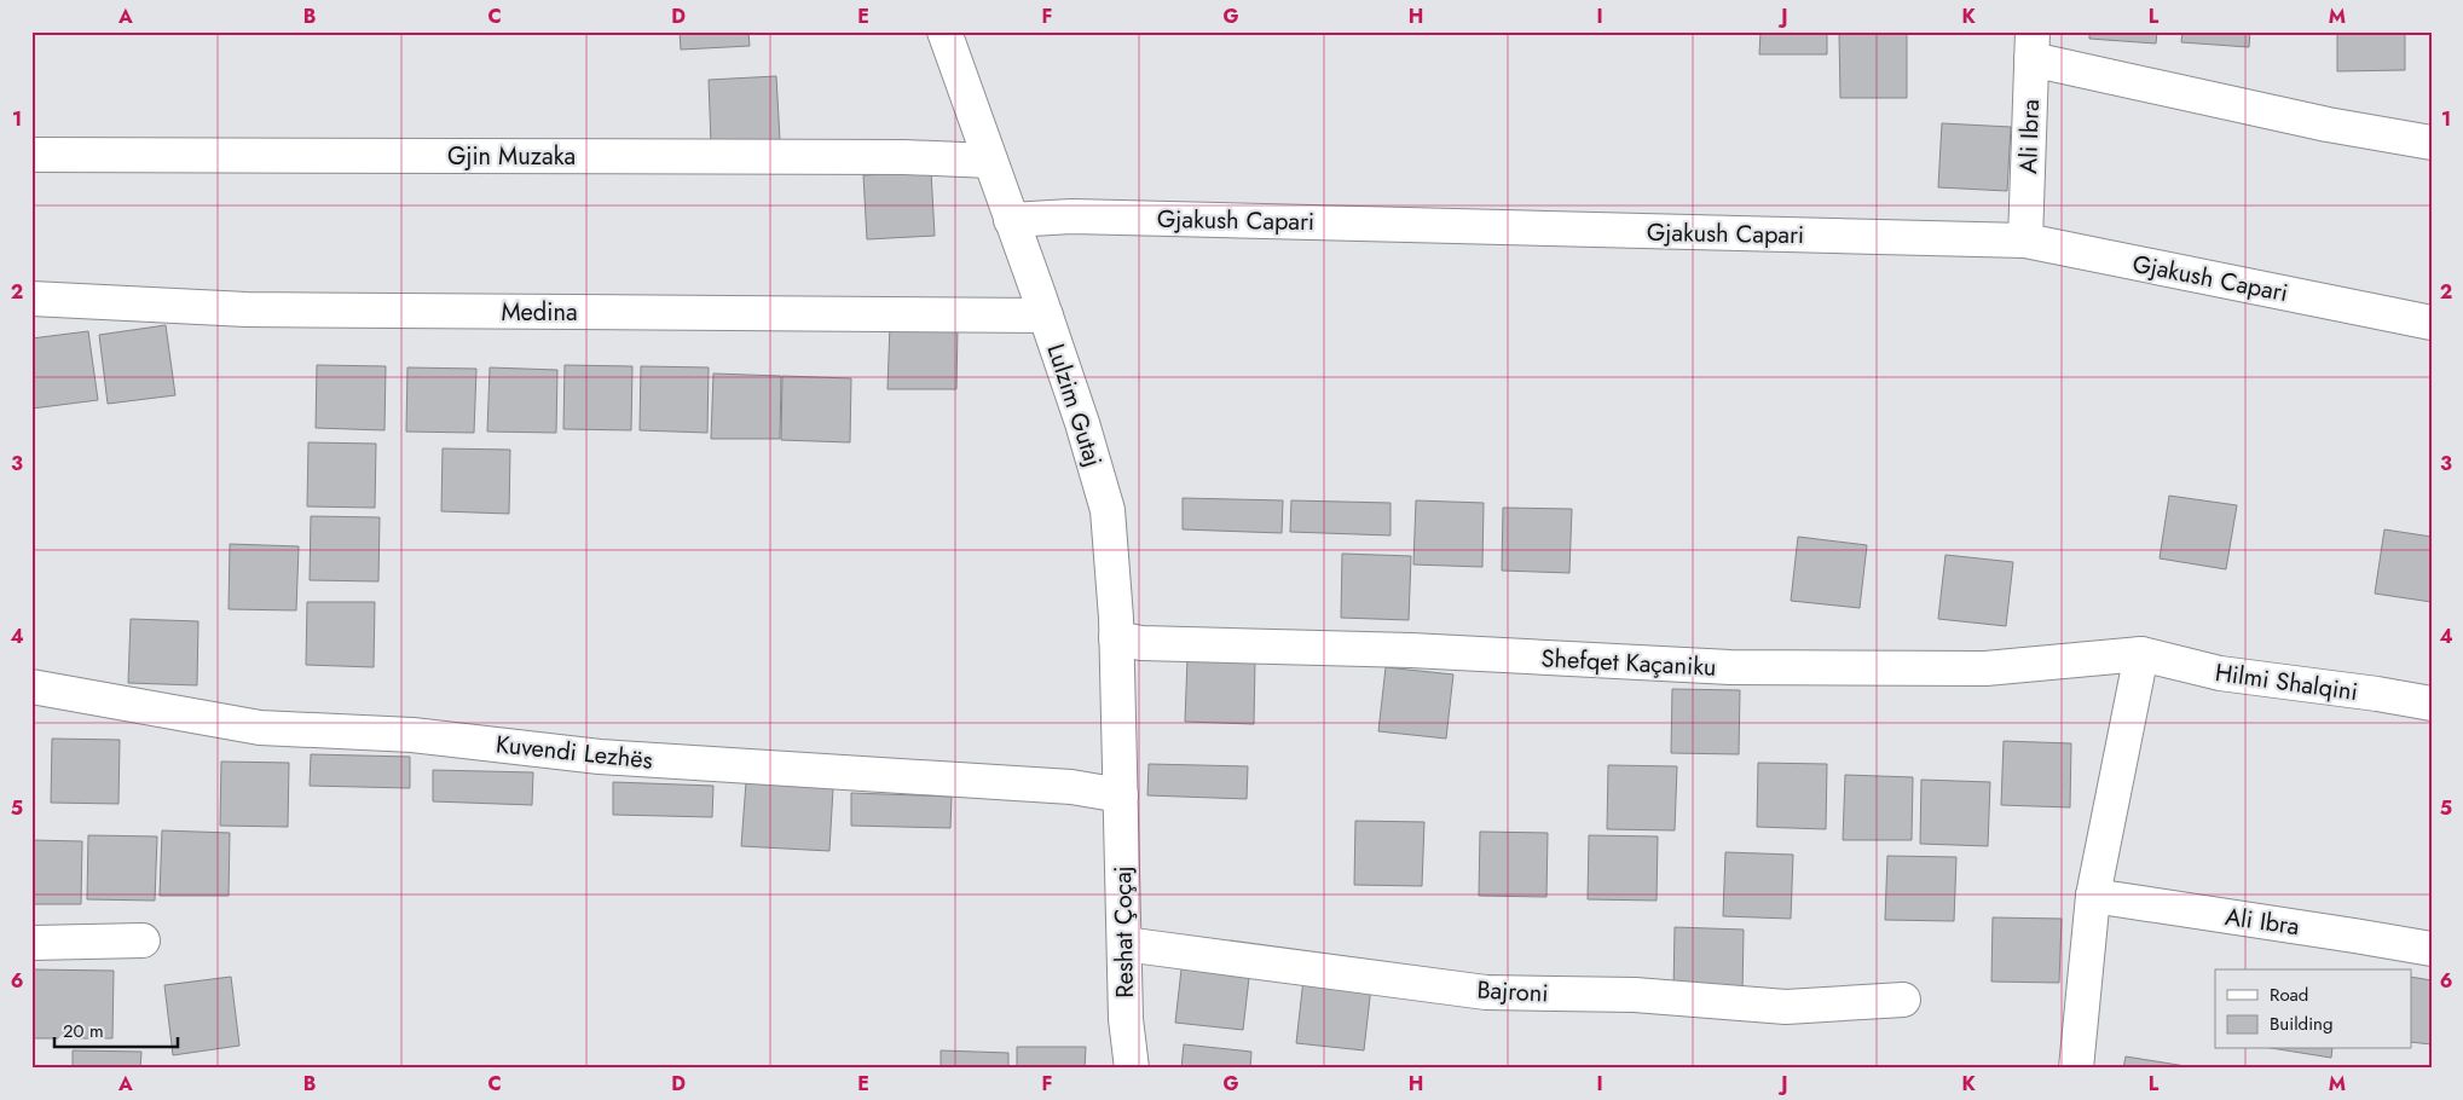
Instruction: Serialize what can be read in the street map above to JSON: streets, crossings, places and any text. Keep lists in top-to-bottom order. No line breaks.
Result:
{"streets":{"street":["Ali Ibra","Gjin Muzaka","Gjakush Capari","Medina","Lulzim Gutaj","Shefqet Kaçaniku","Hilmi Shalqini","Kuvendi Lezhës","Reshat Çoçaj","Bajroni"]},"crossings":[["Ali Ibra","Gjakush Capari"],["Gjin Muzaka","Lulzim Gutaj"],["Gjakush Capari","Lulzim Gutaj"],["Medina","Lulzim Gutaj"],["Lulzim Gutaj","Shefqet Kaçaniku"],["Lulzim Gutaj","Kuvendi Lezhës"],["Lulzim Gutaj","Reshat Çoçaj"],["Shefqet Kaçaniku","Hilmi Shalqini"],["Kuvendi Lezhës","Reshat Çoçaj"],["Reshat Çoçaj","Bajroni"]],"legend":["Road","Building"],"scale_bar":"20 m","grid":{"columns":["A","B","C","D","E","F","G","H","I","J","K","L","M"],"rows":["1","2","3","4","5","6"]}}
